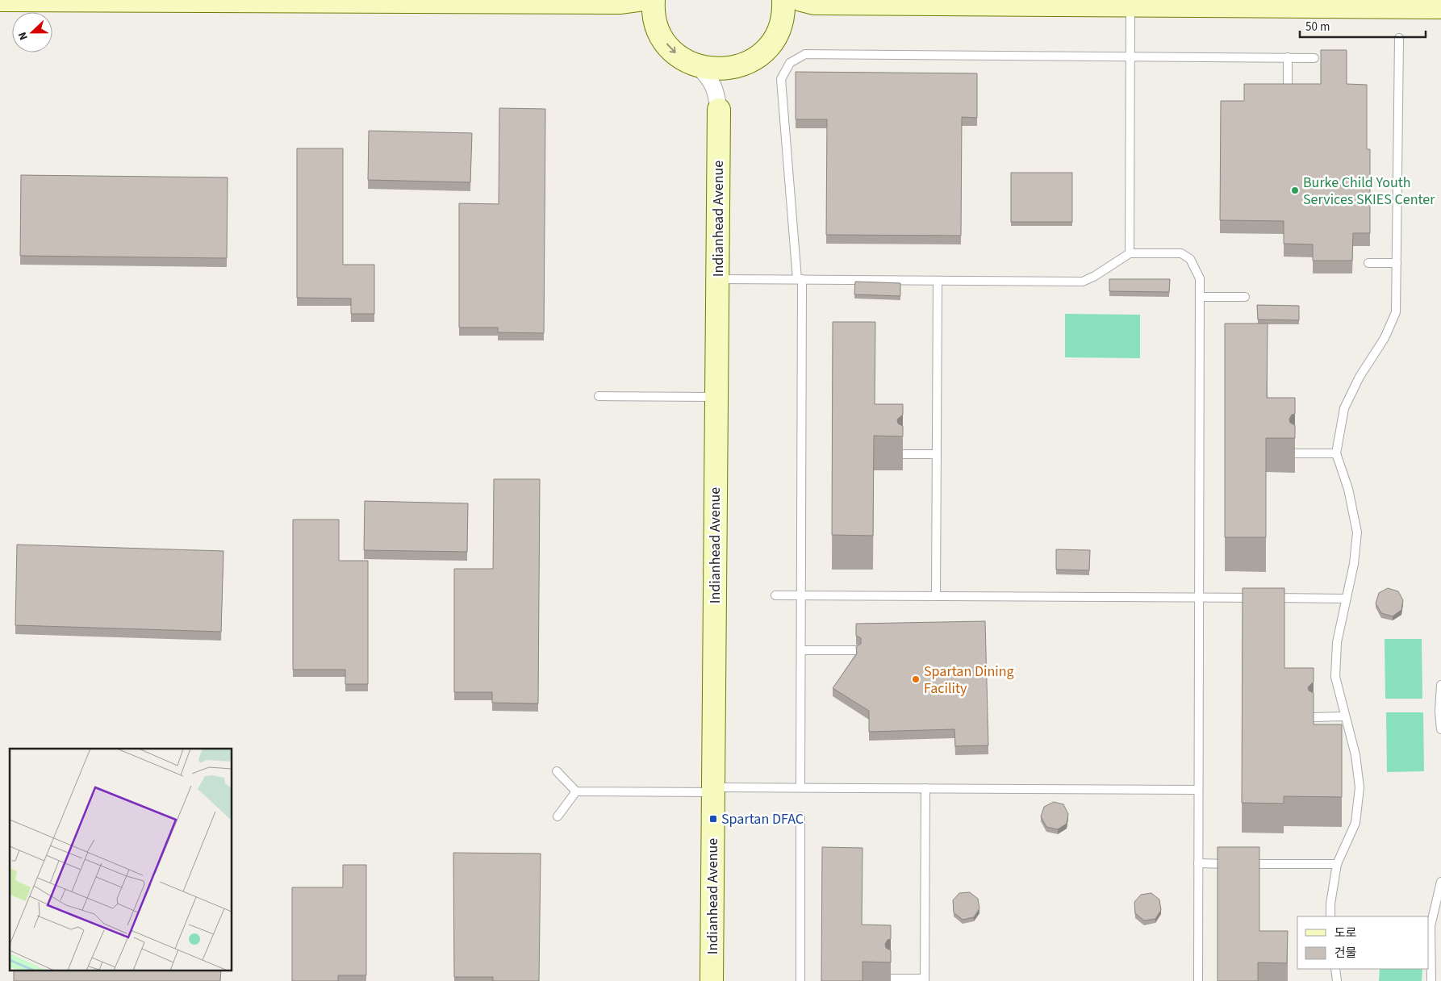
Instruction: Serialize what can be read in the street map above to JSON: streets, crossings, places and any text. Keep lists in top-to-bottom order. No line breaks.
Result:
{"streets":{"main road":["Indianhead Avenue"]},"places":{"other":["Burke Child Youth Services SKIES Center","Spartan Dining Facility"],"transit":["Spartan DFAC"]},"legend":["도로","건물"],"scale_bar":"50 m","north":"left"}
